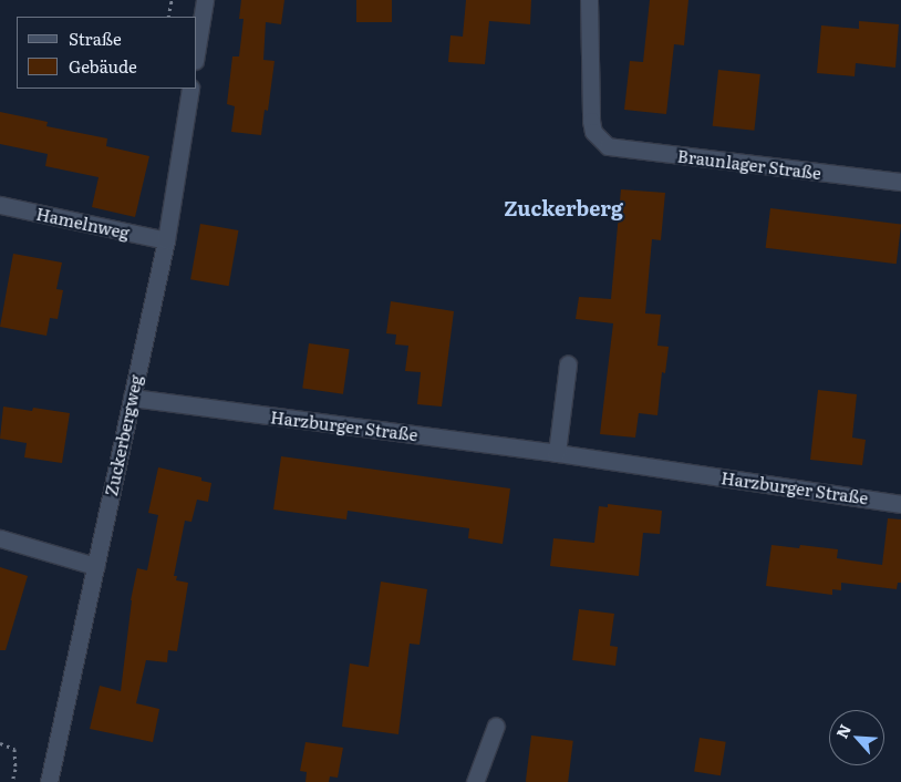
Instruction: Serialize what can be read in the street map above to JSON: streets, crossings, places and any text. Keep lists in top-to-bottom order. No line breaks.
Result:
{"streets":{"street":["Braunlager Straße","Hamelnweg","Harzburger Straße","Zuckerbergweg"]},"crossings":[["Hamelnweg","Zuckerbergweg"],["Harzburger Straße","Zuckerbergweg"]],"districts":["Zuckerberg"],"legend":["Straße","Gebäude"],"north":"top left"}
